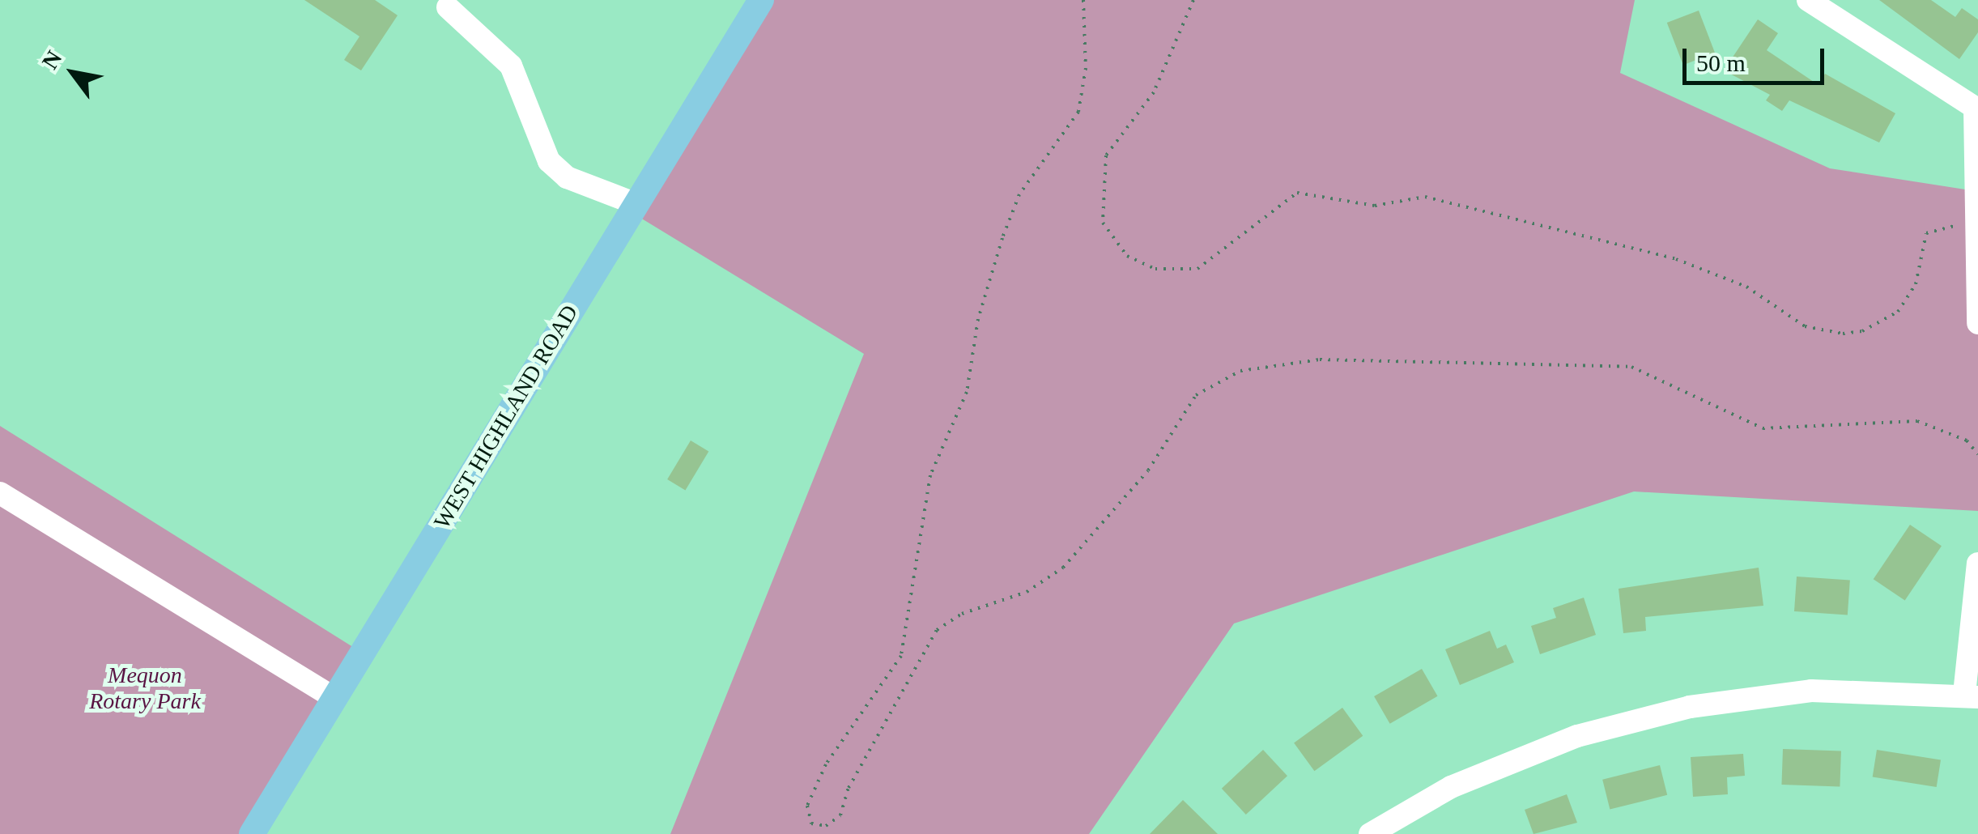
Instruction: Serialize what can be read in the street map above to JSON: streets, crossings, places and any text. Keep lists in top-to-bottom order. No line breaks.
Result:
{"streets":{"main road":["WEST HIGHLAND ROAD"]},"parks":["Mequon Rotary Park"],"scale_bar":"50 m","north":"top left"}
